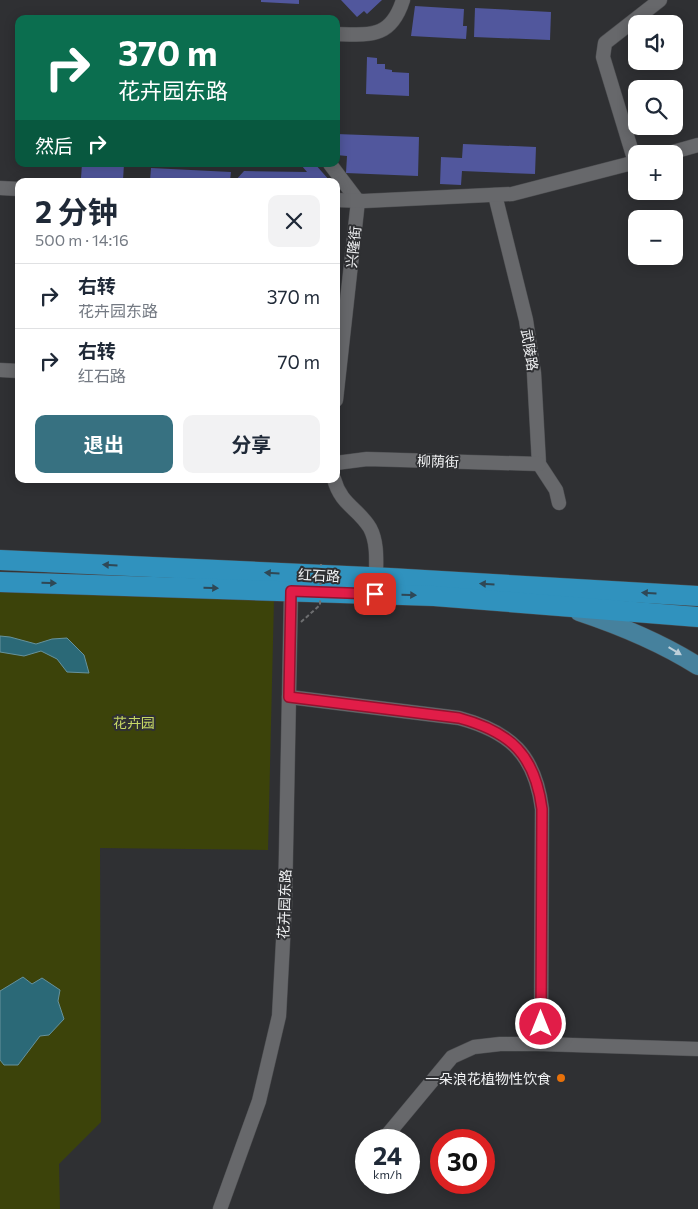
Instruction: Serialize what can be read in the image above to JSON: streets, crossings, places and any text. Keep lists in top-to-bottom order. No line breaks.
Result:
{"streets":{"highway":["红石路"],"street":["兴隆街","武陵路","柳荫街","花卉园东路"]},"crossings":[["武陵路","柳荫街"],["红石路","花卉园东路"]],"parks":["花卉园"],"places":["一朵浪花植物性饮食"],"page":{"map_buttons":["+","−"],"turn":["370 m","花卉园东路"],"then":"然后","heading":["2 分钟","500 m · 14:16"],"list":[{"name":"右转","note":"花卉园东路","value":"370 m"},{"name":"右转","note":"红石路","value":"70 m"}],"buttons":["退出","分享"],"speed":"24 km/h","limit":"30"}}
